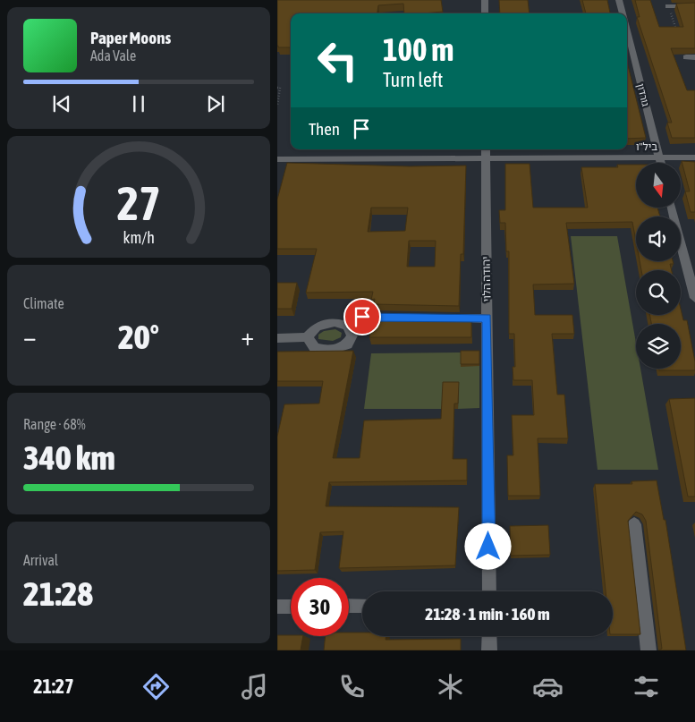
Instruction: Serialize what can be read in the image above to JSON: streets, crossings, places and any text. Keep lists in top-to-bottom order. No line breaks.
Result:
{"streets":{"street":["גורדון","ביל\"ו","יהודה הלוי"]},"crossings":[["גורדון","ביל\"ו"],["ביל\"ו","יהודה הלוי"]],"north":"bottom","page":{"turn":["100 m","Turn left"],"song":["Paper Moons","Ada Vale"],"then":"Then","tile":["Climate",["Range · 68%","340 km"],["Arrival","21:28"]],"heat":["−","20°","+"],"limit":"30","trip":"21:28 · 1 min · 160 m","tabs":"21:27","gauge":["27","km/h"]}}
